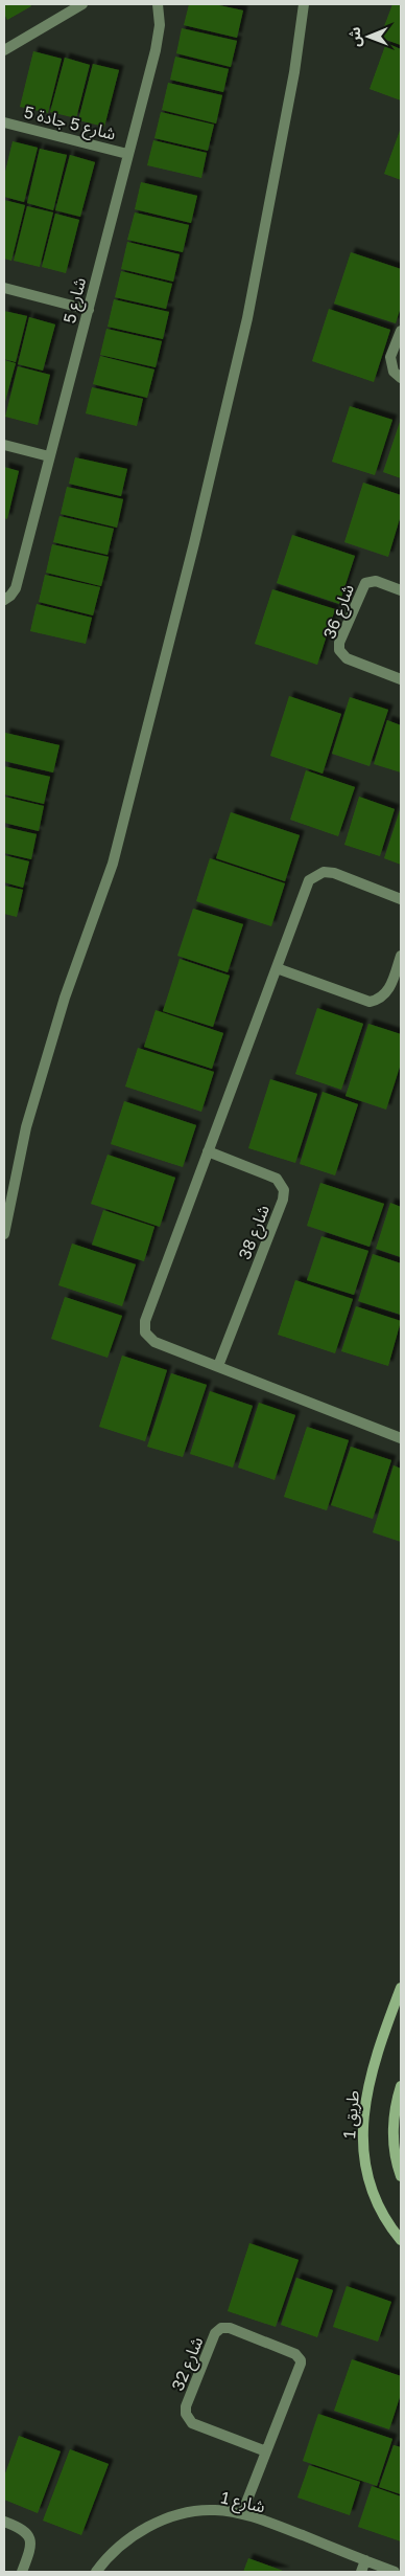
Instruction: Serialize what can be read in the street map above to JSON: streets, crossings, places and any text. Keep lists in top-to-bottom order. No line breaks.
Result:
{"streets":{"street":["شارع 5 جادة 5","شارع 5","شارع 36","شارع 38","طريق 1","شارع 32","شارع 1"]},"crossings":[["شارع 5 جادة 5","شارع 5"],["شارع 32","شارع 1"]],"north":"left"}
